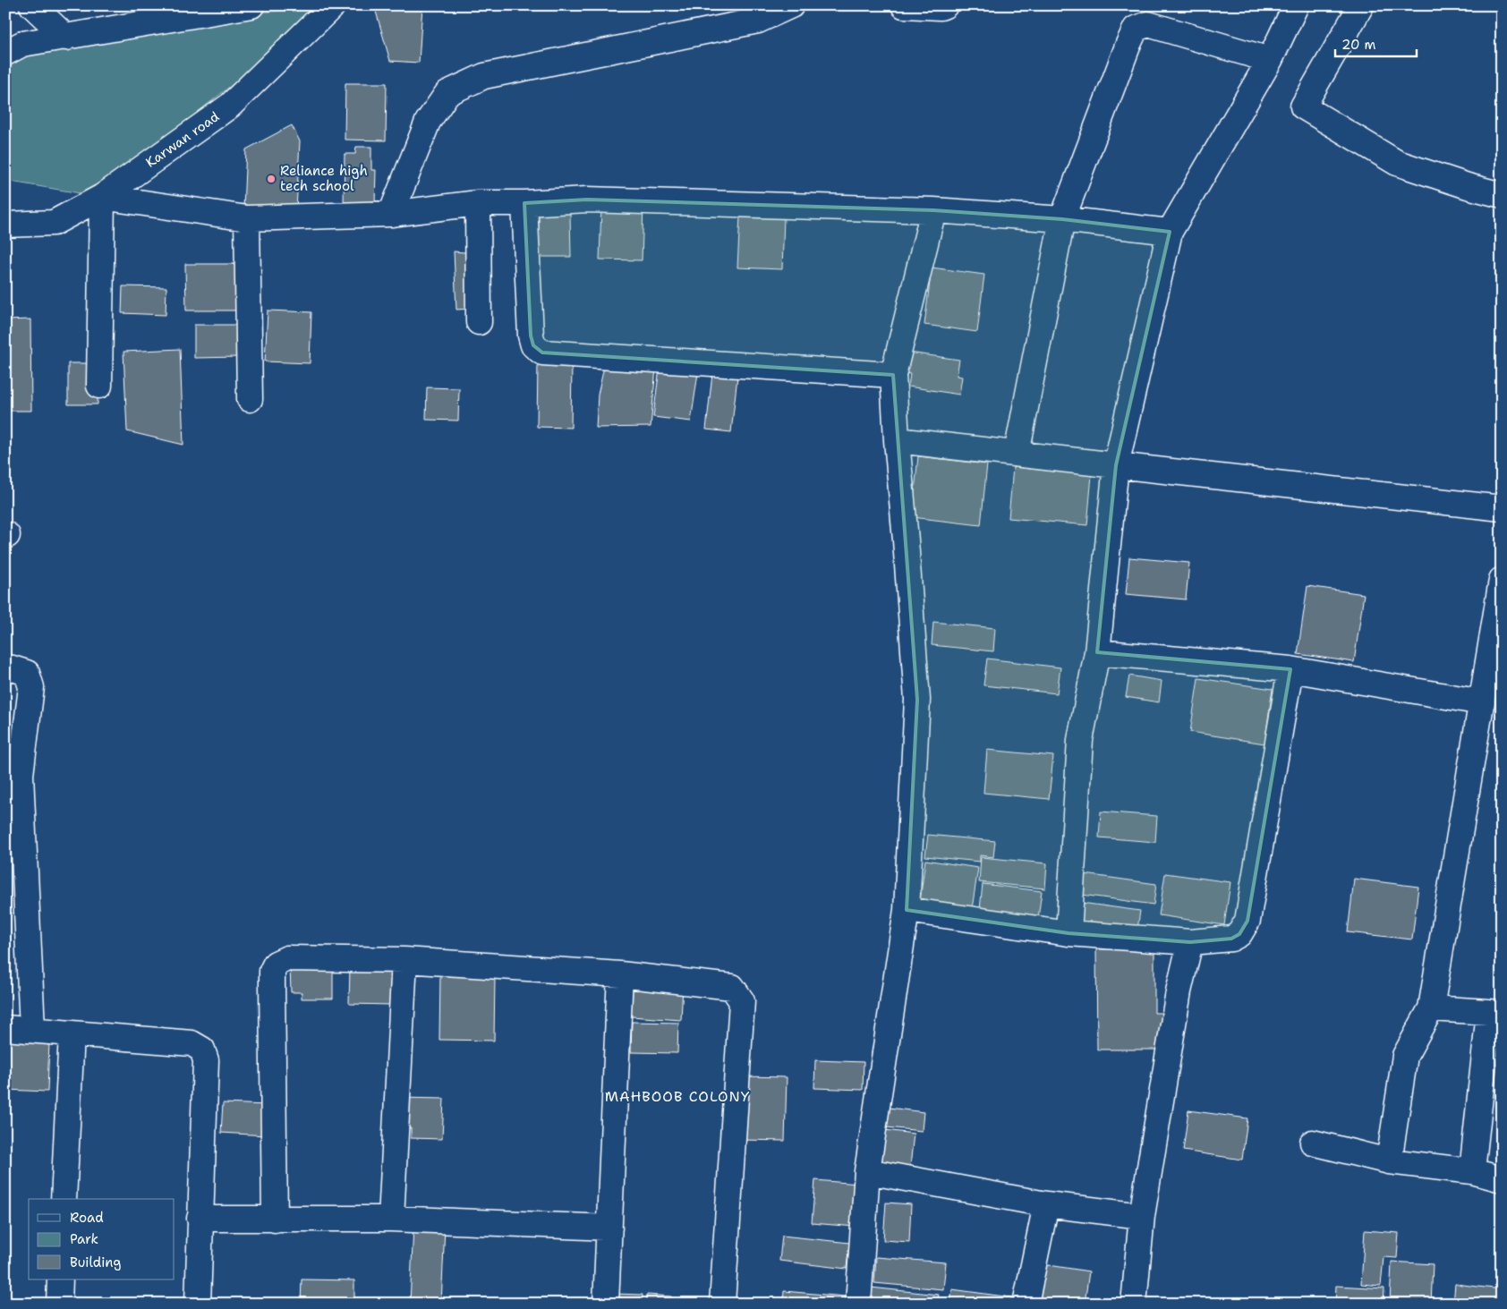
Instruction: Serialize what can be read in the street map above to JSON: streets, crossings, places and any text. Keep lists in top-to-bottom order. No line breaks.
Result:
{"streets":{"street":["Karwan road"]},"districts":["MAHBOOB COLONY"],"places":["Reliance high tech school"],"legend":["Road","Park","Building"],"scale_bar":"20 m"}
